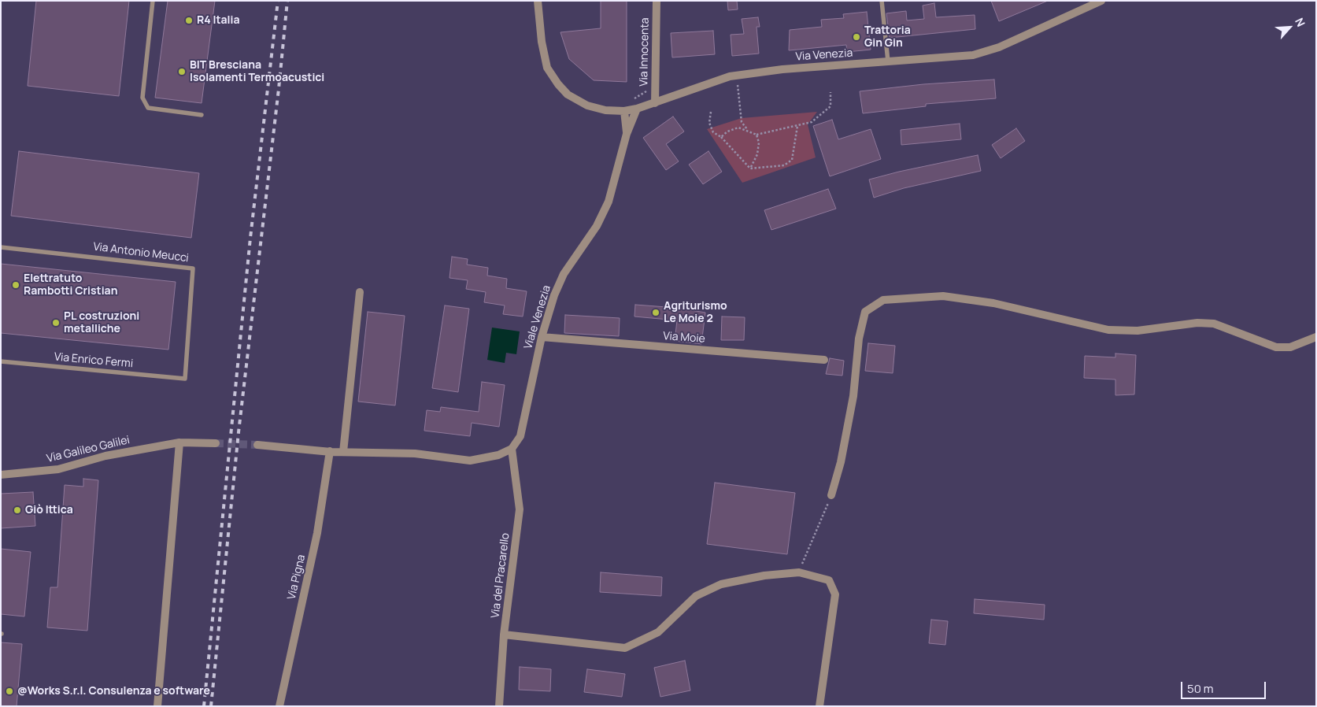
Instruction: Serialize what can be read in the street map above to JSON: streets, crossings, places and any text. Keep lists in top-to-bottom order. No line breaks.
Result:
{"streets":{"street":["Via Innocenta","Via Venezia","Viale Venezia","Via Moie","Via Galileo Galilei","Via del Pracarello","Via Pigna"],"lane":["Via Antonio Meucci","Via Enrico Fermi"]},"crossings":[["Via Innocenta","Via Venezia"],["Via Venezia","Viale Venezia"],["Via Antonio Meucci","Via Enrico Fermi"],["Viale Venezia","Via Moie"],["Viale Venezia","Via del Pracarello"]],"places":["R4 Italia","Trattoria Gin Gin","BIT Bresciana Isolamenti Termoacustici","Elettratuto Rambotti Cristian","Agriturismo Le Moie 2","PL costruzioni metalliche","Giò Ittica","@Works S.r.l. Consulenza e software"],"scale_bar":"50 m","north":"top right"}
